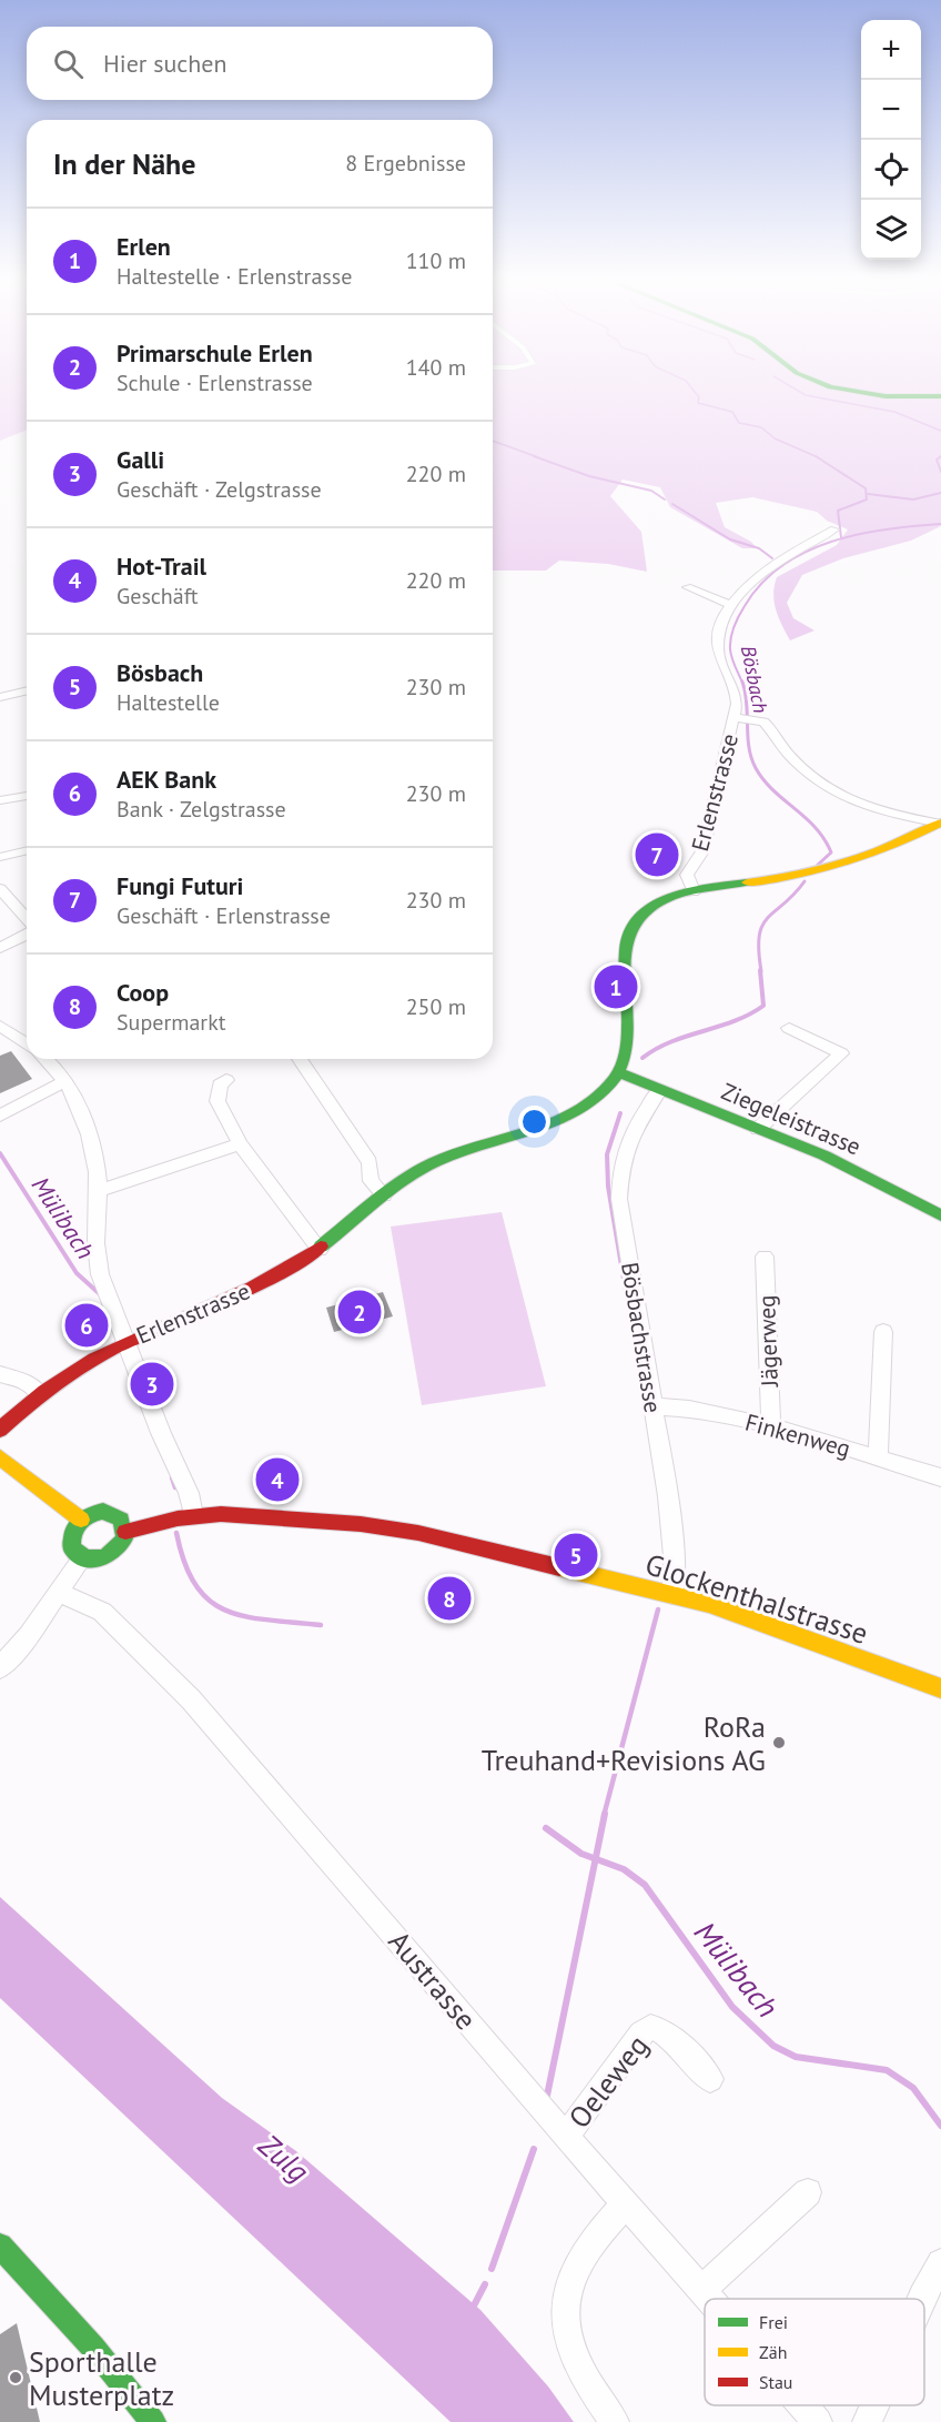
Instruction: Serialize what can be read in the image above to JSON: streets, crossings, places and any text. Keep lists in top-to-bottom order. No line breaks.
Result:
{"streets":{"street":["Erlenstrasse","Ziegeleistrasse","Bösbachstrasse","Jägerweg","Finkenweg","Glockenthalstrasse","Austrasse","Oeleweg"]},"crossings":[["Erlenstrasse","Ziegeleistrasse"],["Ziegeleistrasse","Bösbachstrasse"],["Bösbachstrasse","Finkenweg"],["Bösbachstrasse","Glockenthalstrasse"],["Jägerweg","Finkenweg"],["Austrasse","Oeleweg"]],"water":["Bösbach","Mülibach","Zulg"],"places":["RoRa Treuhand+Revisions AG","Sporthalle Musterplatz"],"legend":["Frei","Zäh","Stau"],"page":{"map_buttons":["+","−"],"search":"Hier suchen","heading":["In der Nähe","8 Ergebnisse"],"list":[{"mark":"1","name":"Erlen","note":"Haltestelle · Erlenstrasse","value":"110 m"},{"mark":"2","name":"Primarschule Erlen","note":"Schule · Erlenstrasse","value":"140 m"},{"mark":"3","name":"Galli","note":"Geschäft · Zelgstrasse","value":"220 m"},{"mark":"4","name":"Hot-Trail","note":"Geschäft","value":"220 m"},{"mark":"5","name":"Bösbach","note":"Haltestelle","value":"230 m"},{"mark":"6","name":"AEK Bank","note":"Bank · Zelgstrasse","value":"230 m"},{"mark":"7","name":"Fungi Futuri","note":"Geschäft · Erlenstrasse","value":"230 m"},{"mark":"8","name":"Coop","note":"Supermarkt","value":"250 m"}],"pins":["7","1","2","6","3","4","5","8"]}}
